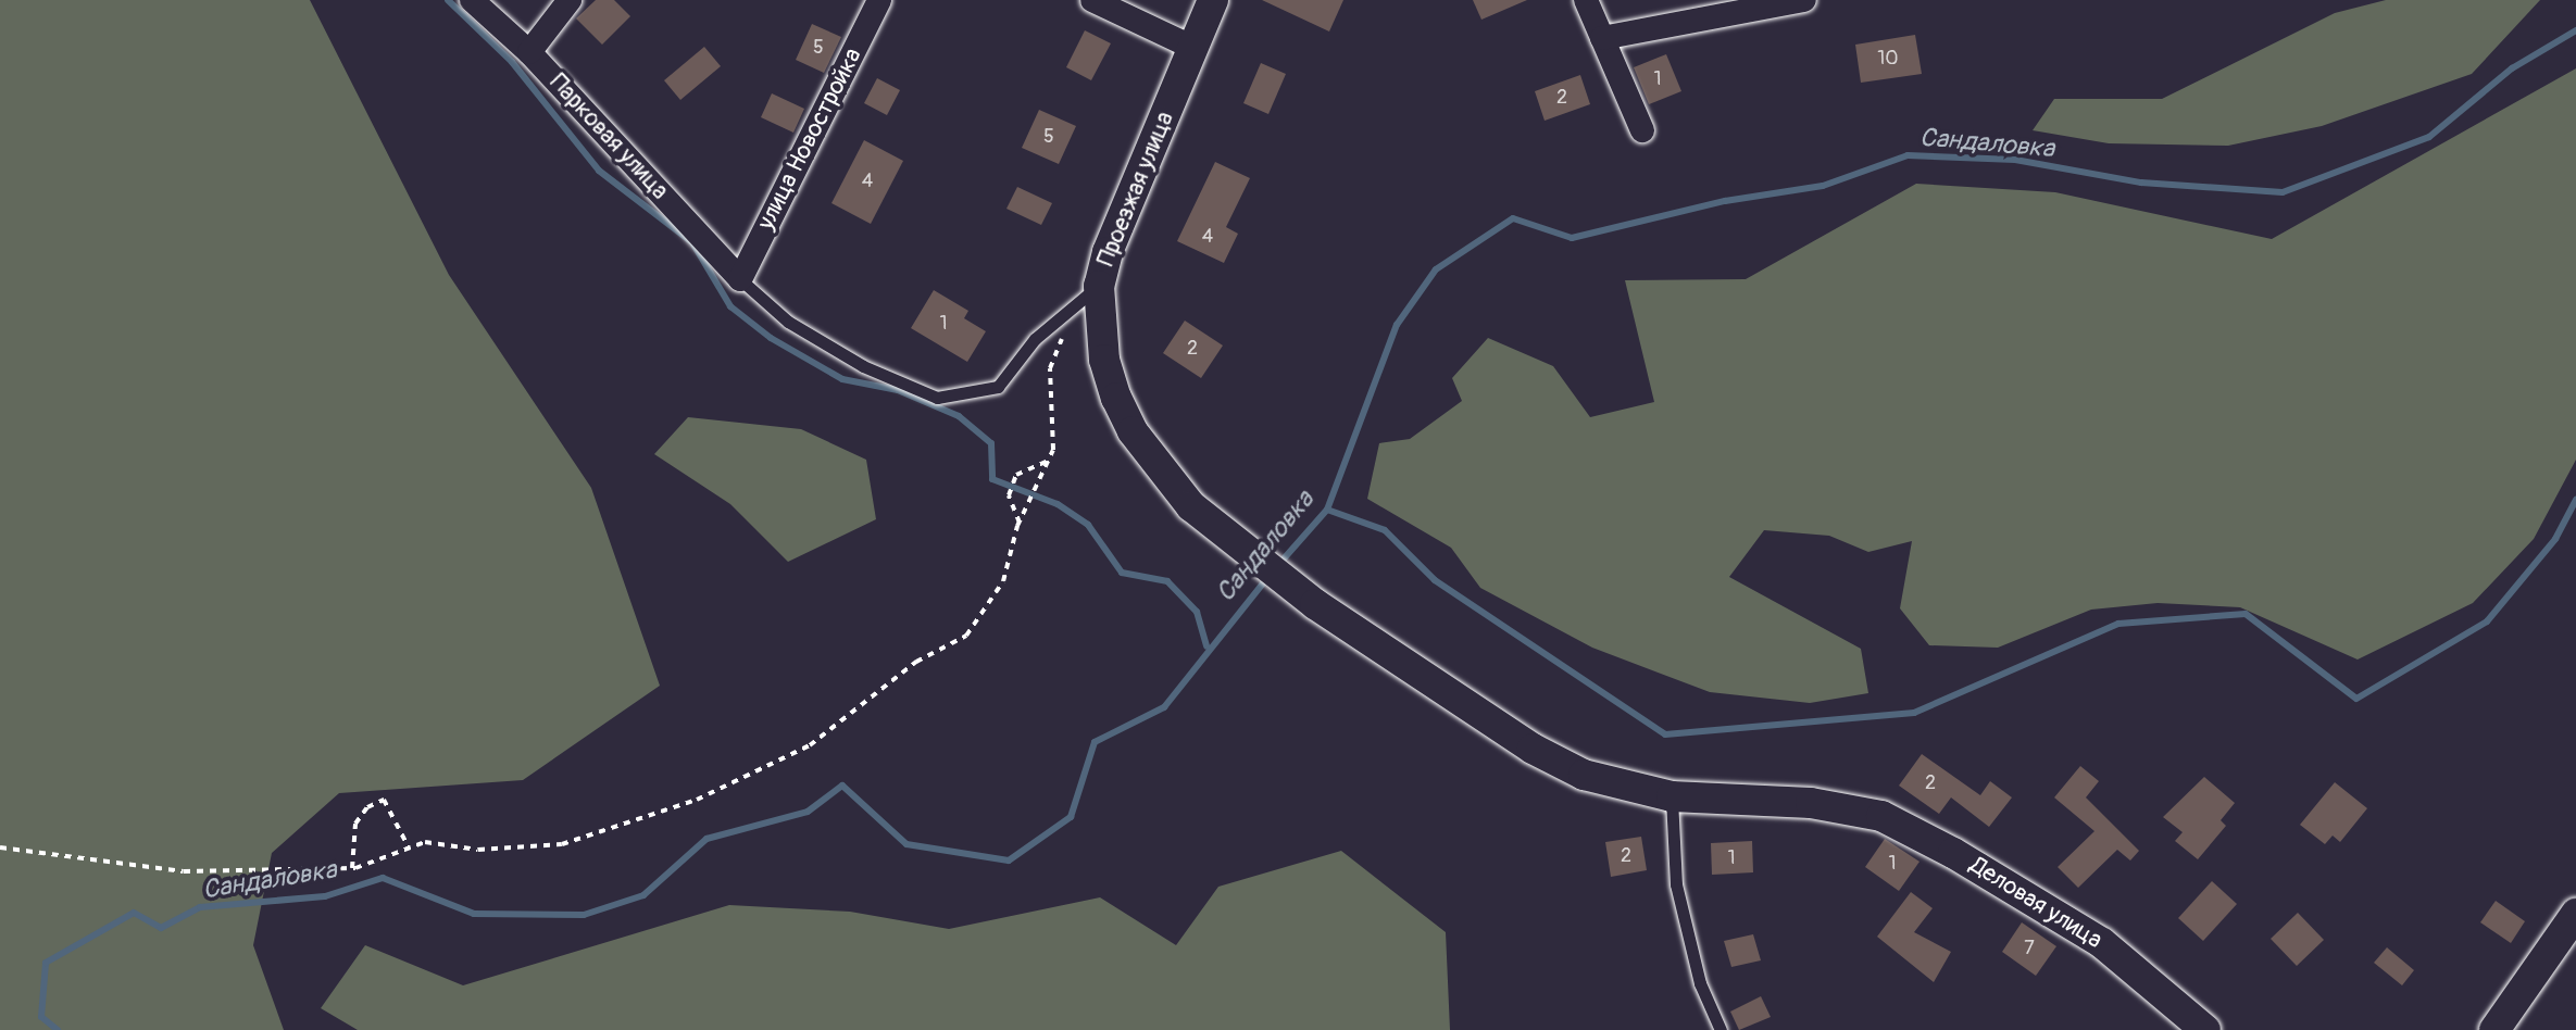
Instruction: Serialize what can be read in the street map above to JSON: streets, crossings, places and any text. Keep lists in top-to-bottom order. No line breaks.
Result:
{"streets":{"street":["Парковая улица","улица Новостройка","Проезжая улица","Деловая улица"]},"crossings":[["Парковая улица","улица Новостройка"],["Проезжая улица","Деловая улица"]],"water":["Сандаловка"],"house_numbers":["5","10","1","2","5","4","4","1","2","2","2","1","1","7"]}
